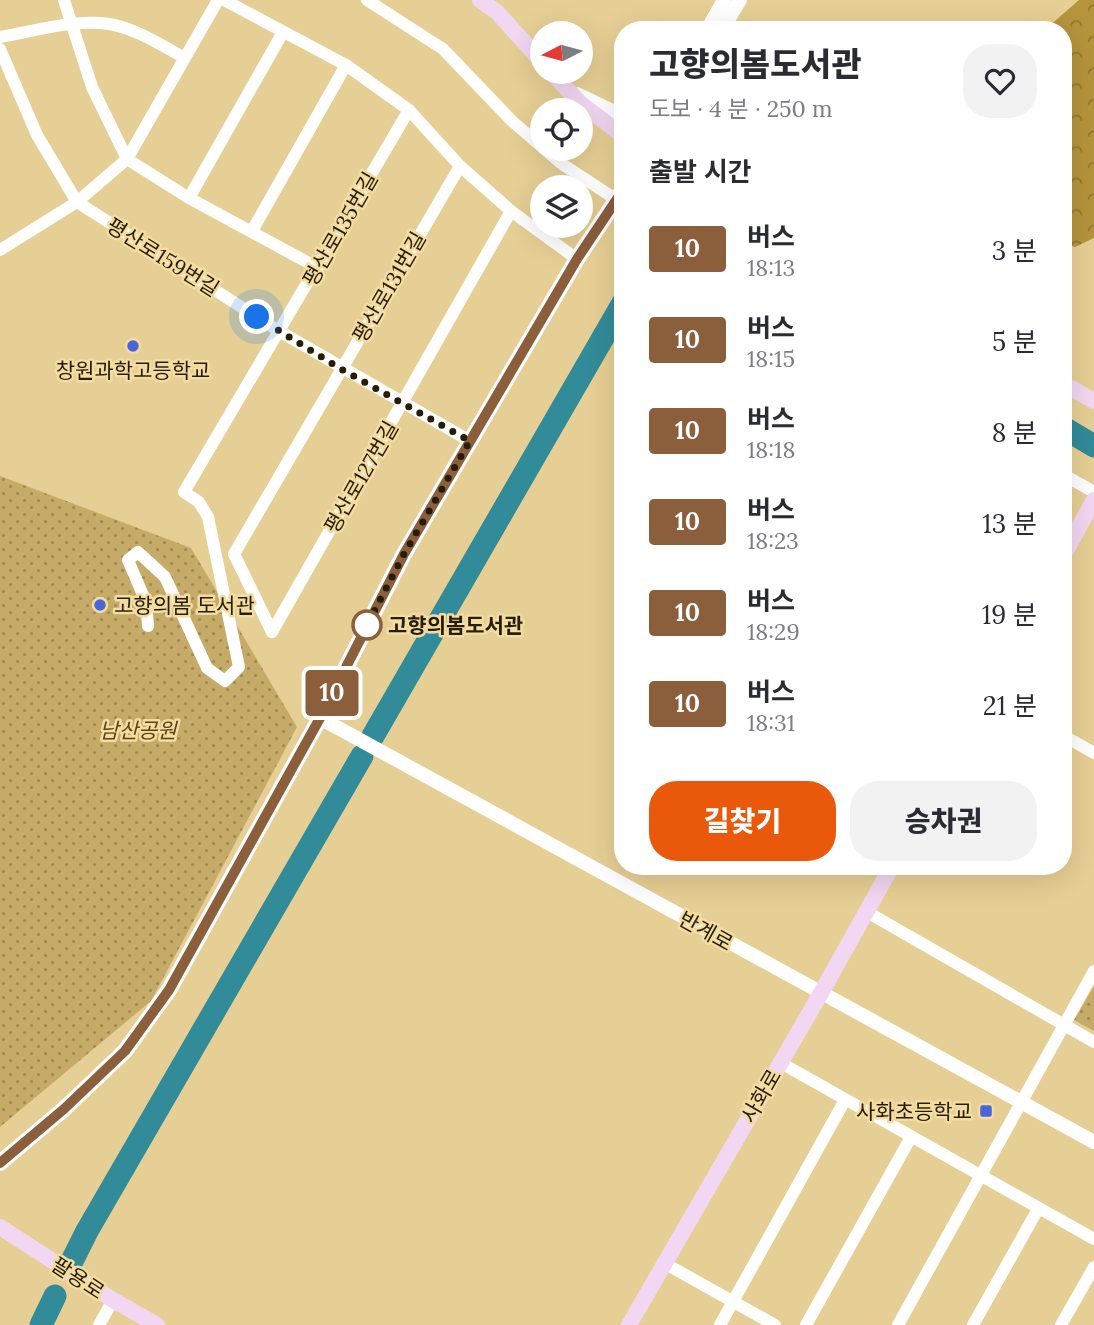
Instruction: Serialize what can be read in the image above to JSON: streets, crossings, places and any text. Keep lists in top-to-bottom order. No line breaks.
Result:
{"streets":{"main road":["사화로","팔용로"],"street":["평산로135번길","평산로159번길","평산로131번길","평산로127번길","반계로"]},"crossings":[["평산로135번길","평산로159번길"],["평산로159번길","평산로131번길"],["평산로159번길","평산로127번길"],["평산로131번길","평산로127번길"],["반계로","사화로"]],"parks":["남산공원"],"places":{"other":["창원과학고등학교","고향의봄 도서관","고향의봄도서관"],"transit":["사화초등학교"]},"lines":["bus line 10"],"north":"left","page":{"on_map":"10","heading":[["고향의봄도서관","도보 · 4 분 · 250 m"],"출발 시간"],"list":[{"mark":"10","name":"버스","note":"18:13","value":"3 분"},{"mark":"10","name":"버스","note":"18:15","value":"5 분"},{"mark":"10","name":"버스","note":"18:18","value":"8 분"},{"mark":"10","name":"버스","note":"18:23","value":"13 분"},{"mark":"10","name":"버스","note":"18:29","value":"19 분"},{"mark":"10","name":"버스","note":"18:31","value":"21 분"}],"buttons":["길찾기","승차권"]}}
